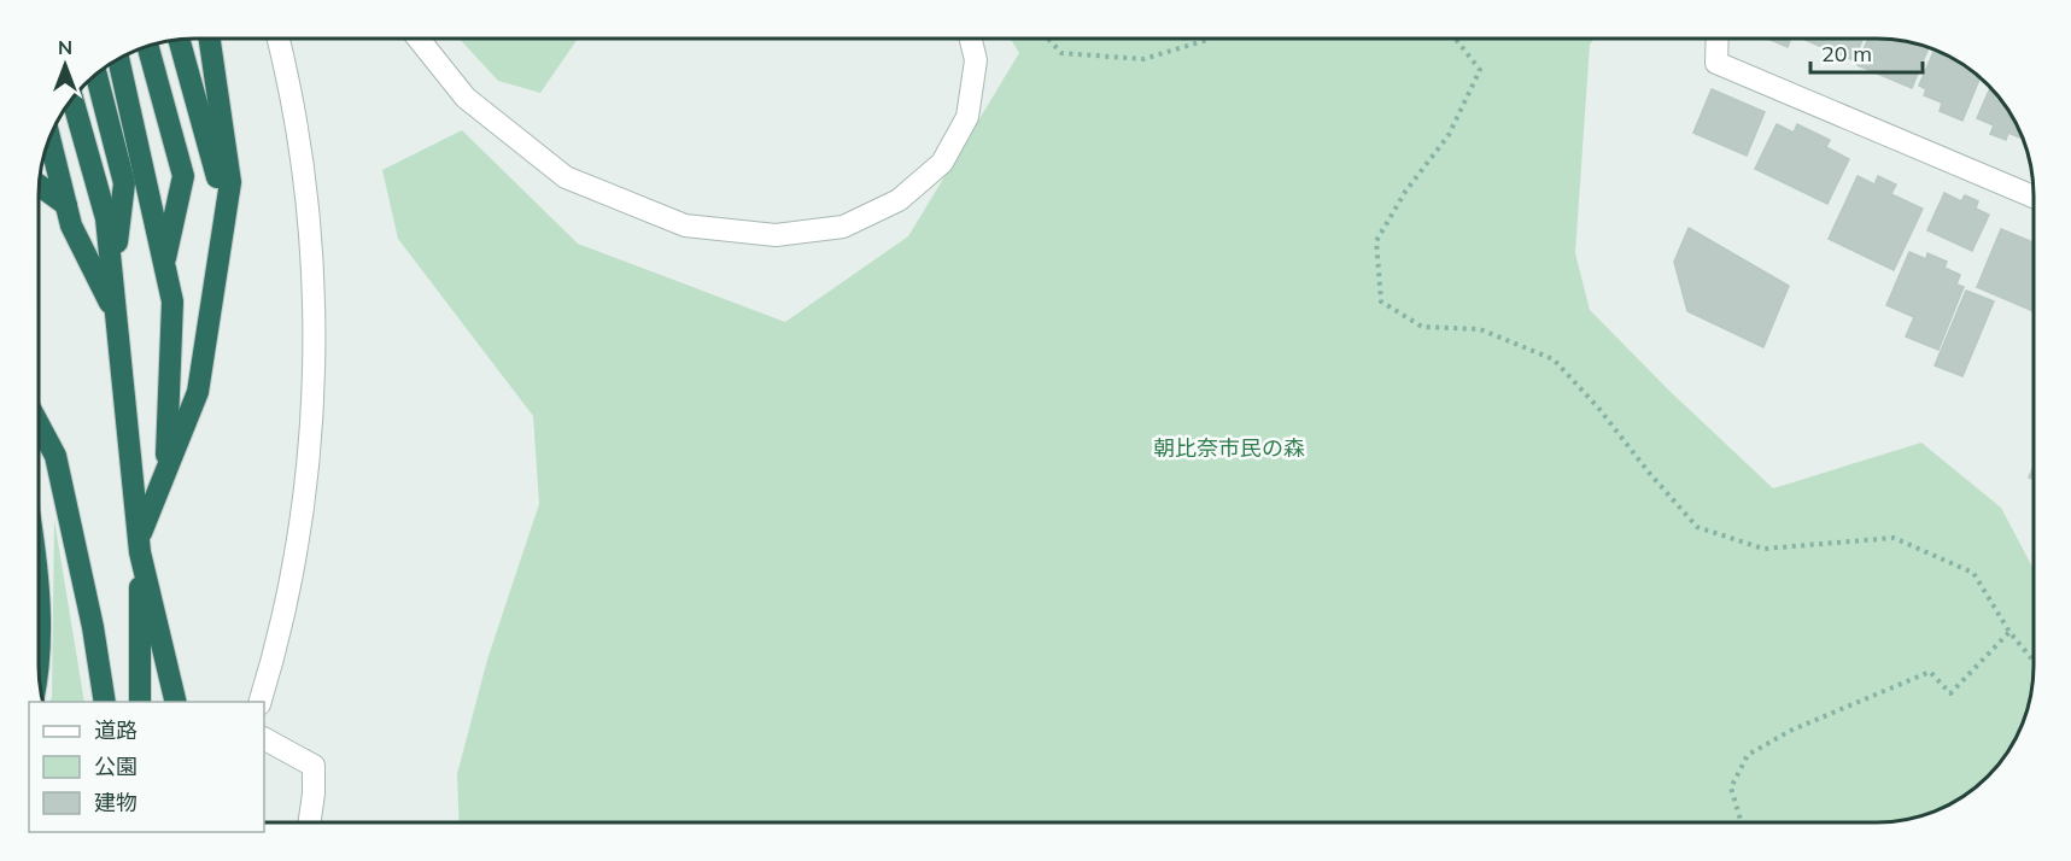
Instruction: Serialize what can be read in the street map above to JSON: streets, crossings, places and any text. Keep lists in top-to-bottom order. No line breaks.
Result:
{"parks":["朝比奈市民の森"],"legend":["道路","公園","建物"],"scale_bar":"20 m","north":"top"}
